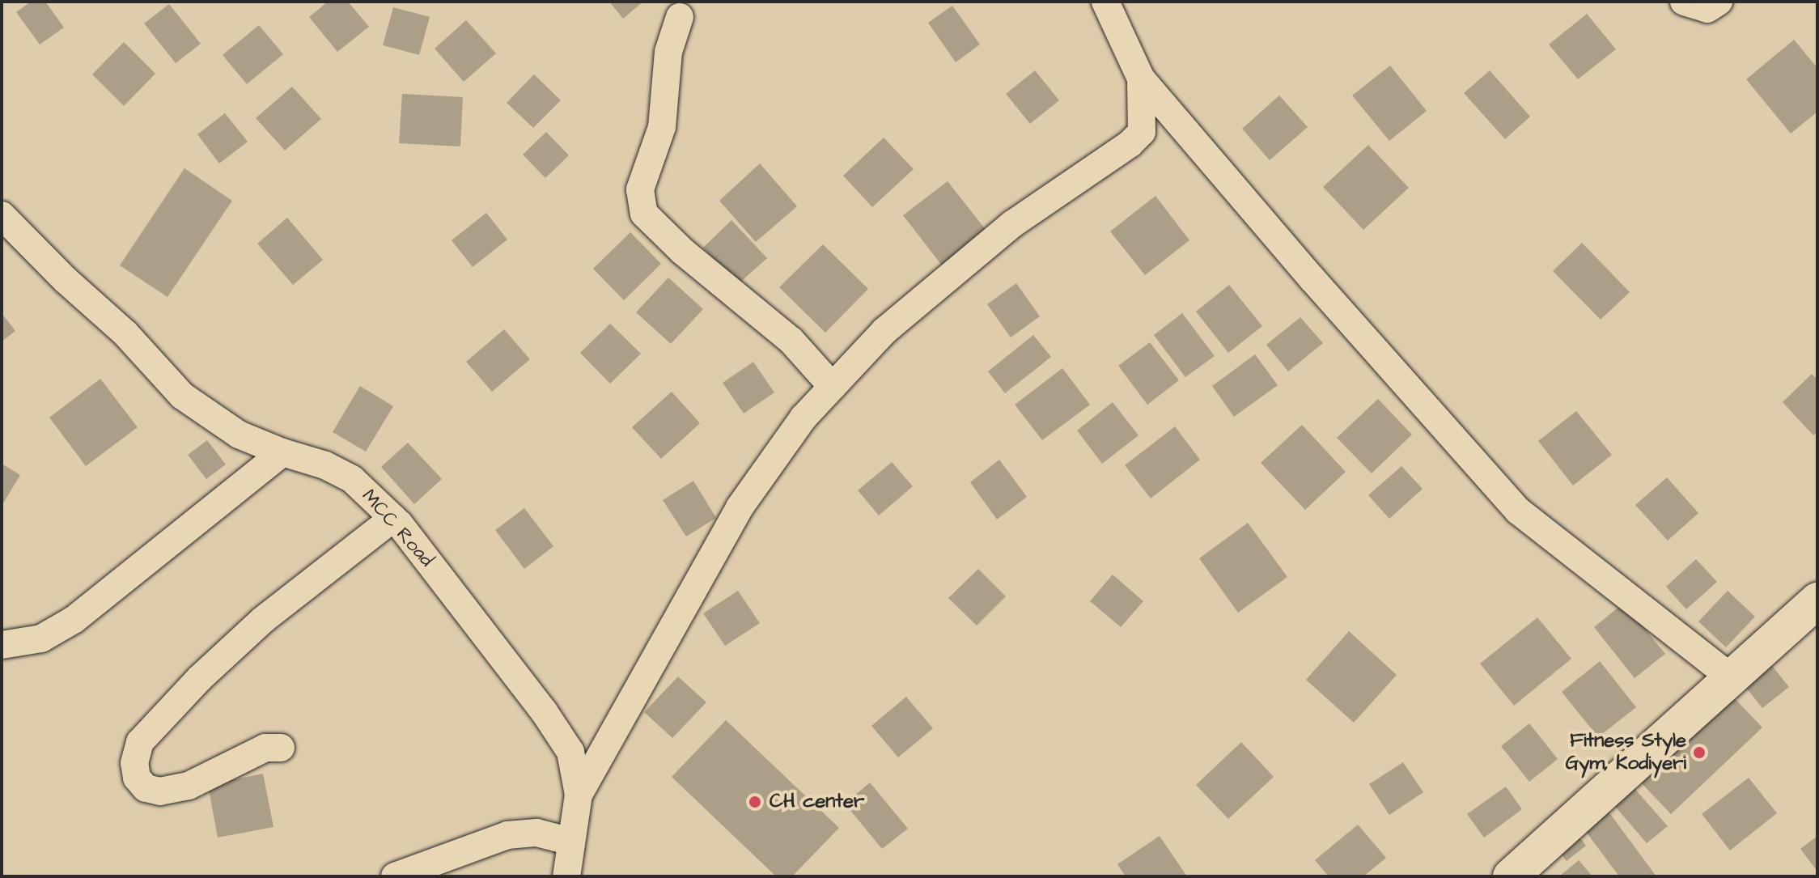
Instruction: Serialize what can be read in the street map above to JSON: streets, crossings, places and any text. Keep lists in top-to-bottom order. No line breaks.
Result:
{"streets":{"street":["MCC Road"]},"places":["Fitness Style Gym, Kodiyeri","CH center"]}
